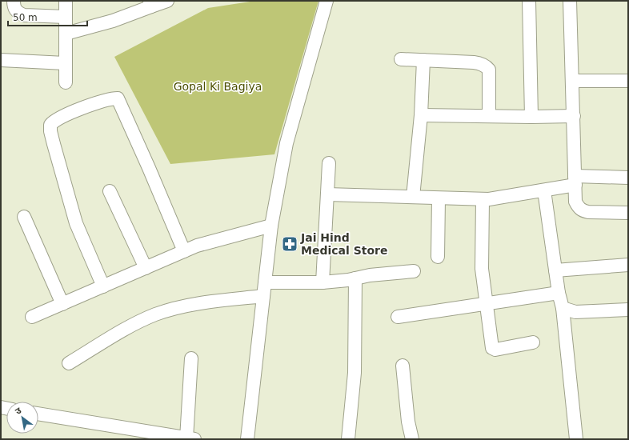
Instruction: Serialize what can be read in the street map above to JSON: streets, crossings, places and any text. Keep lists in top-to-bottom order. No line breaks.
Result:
{"parks":["Gopal Ki Bagiya"],"places":{"pharmacy":["Jai Hind Medical Store"]},"scale_bar":"50 m","north":"top left"}
